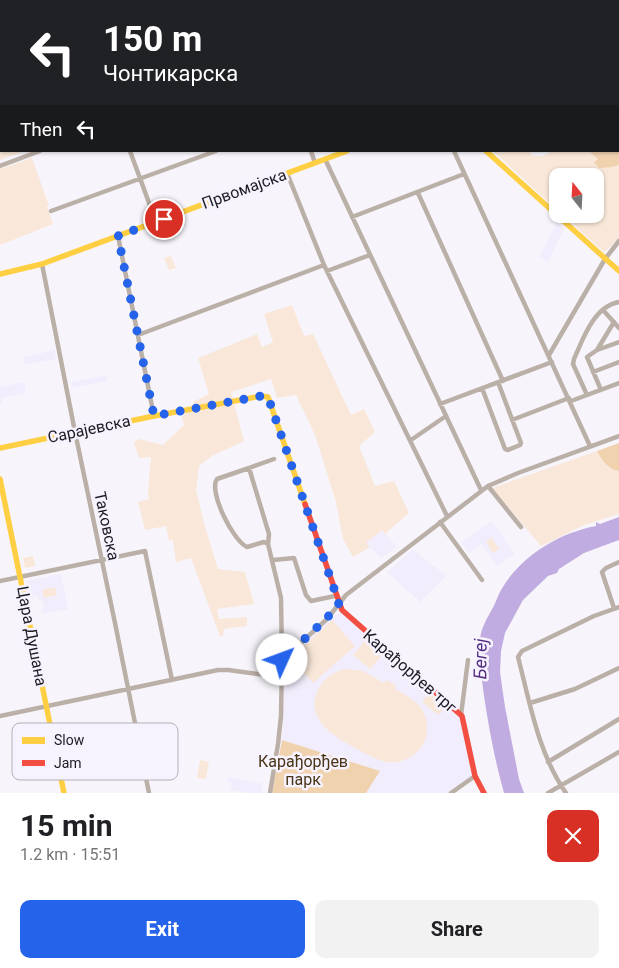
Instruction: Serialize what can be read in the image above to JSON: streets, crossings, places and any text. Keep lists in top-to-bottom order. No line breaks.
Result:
{"streets":{"street":["Првомајска","Сарајевска","Таковска","Цара Душана","Карађорђев трг"]},"crossings":[["Првомајска","Таковска"],["Сарајевска","Таковска"],["Сарајевска","Карађорђев трг"]],"water":["Бегеј"],"parks":["Карађорђев парк"],"legend":["Slow","Jam"],"north":"top","page":{"turn":["150 m","Чонтикарска"],"then":"Then","heading":["15 min","1.2 km · 15:51"],"buttons":["Exit","Share"]}}
